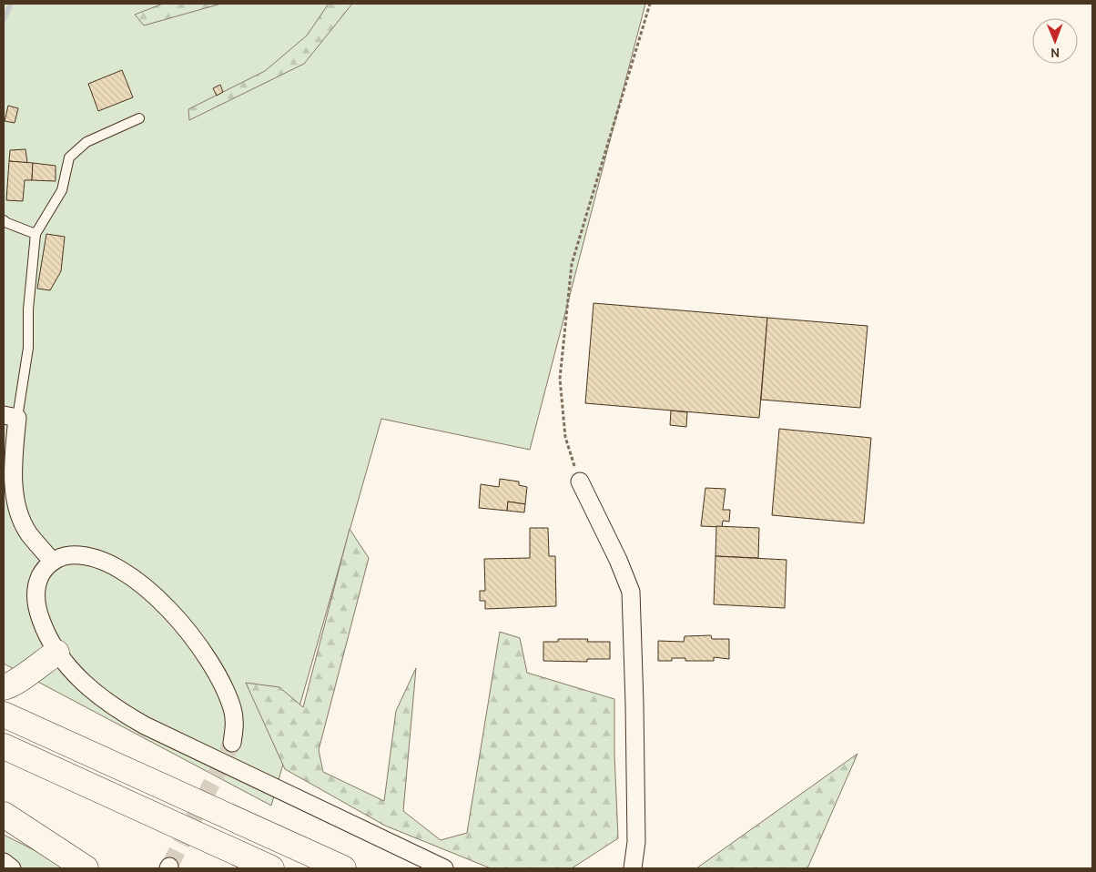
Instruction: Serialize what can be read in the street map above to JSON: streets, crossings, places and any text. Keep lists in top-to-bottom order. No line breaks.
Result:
{"north":"bottom"}
